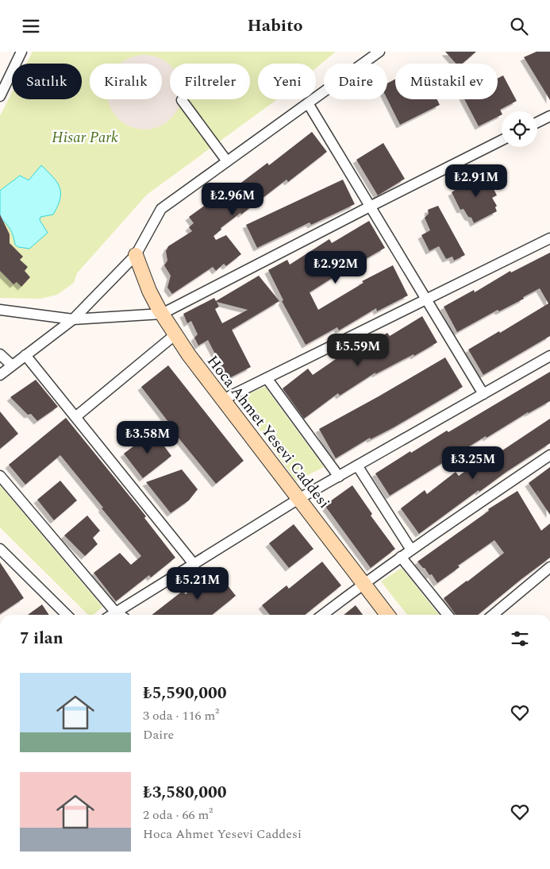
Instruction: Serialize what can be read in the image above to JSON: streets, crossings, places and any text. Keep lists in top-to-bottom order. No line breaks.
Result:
{"streets":{"street":["Hoca Ahmet Yesevi Caddesi"]},"parks":["Hisar Park"],"page":{"header":"Habito","chip":["Satılık","Kiralık","Filtreler","Yeni","Daire","Müstakil ev"],"price":["₺2.91M","₺2.96M","₺2.92M","₺5.59M","₺3.58M","₺3.25M","₺5.21M"],"heading":"7 ilan","list":[{"name":"₺5,590,000","note":"3 oda · 116 m² · Daire"},{"name":"₺3,580,000","note":"2 oda · 66 m² · Hoca Ahmet Yesevi Caddesi"}]}}
